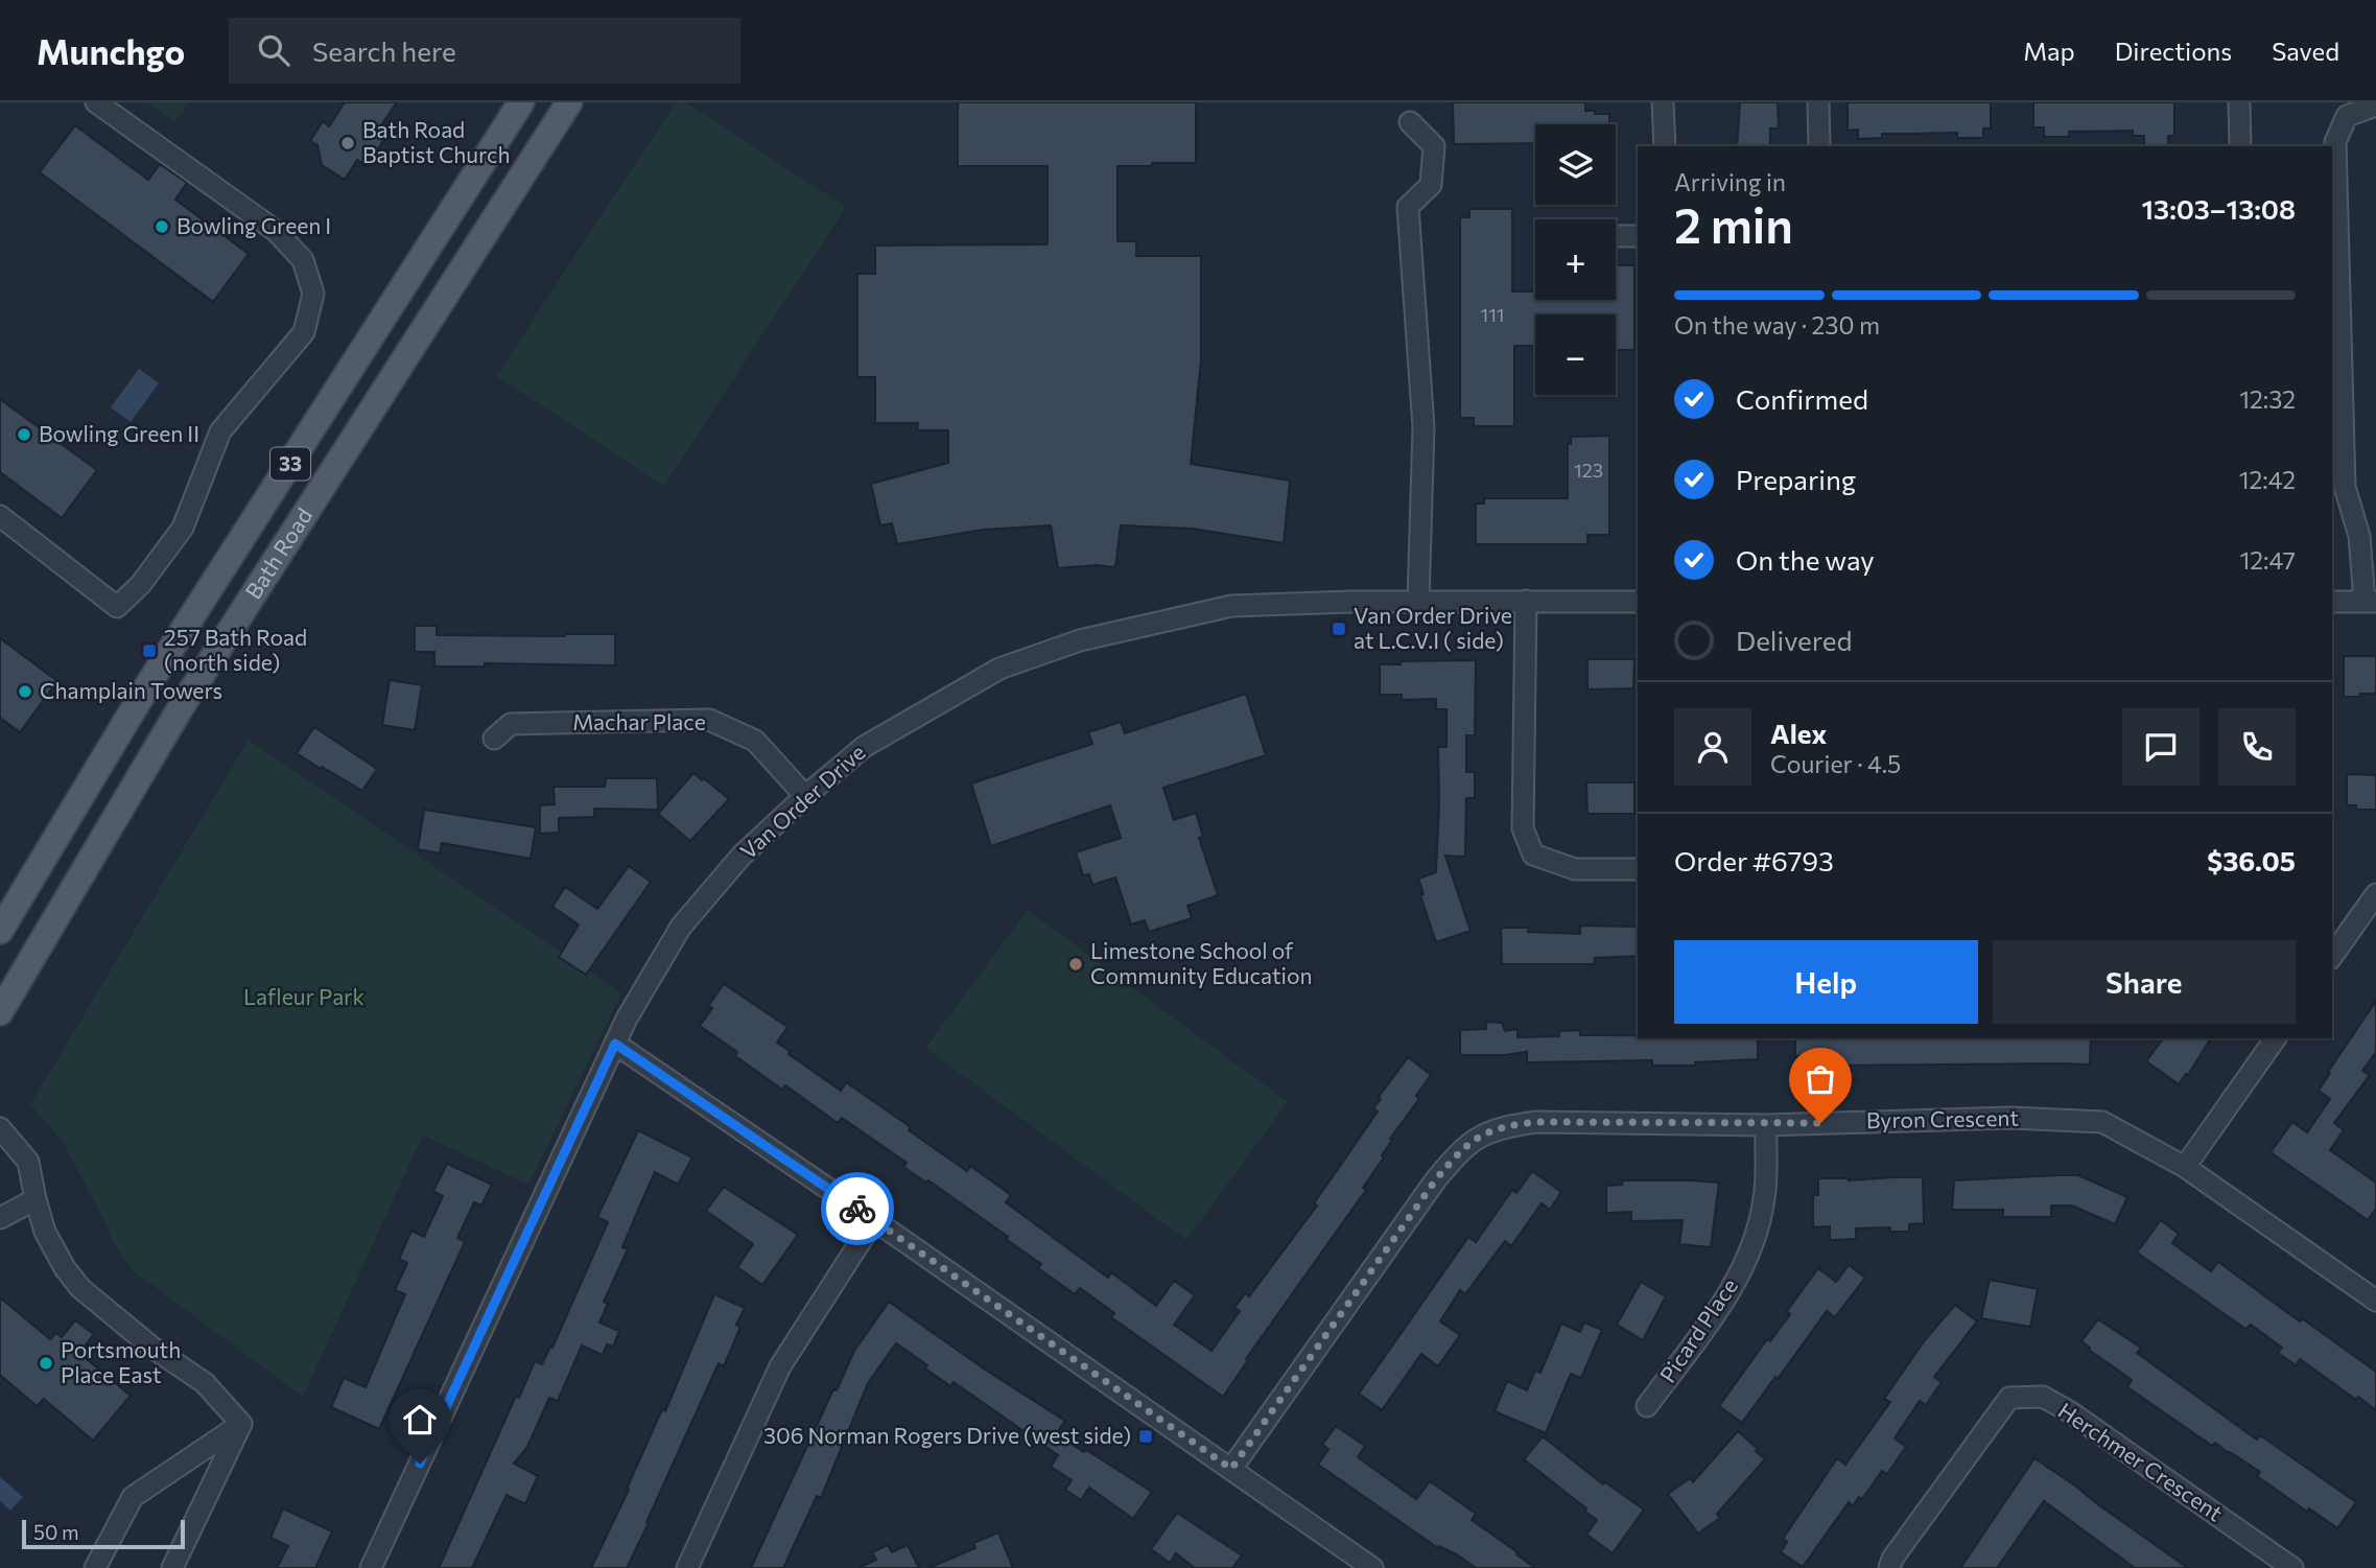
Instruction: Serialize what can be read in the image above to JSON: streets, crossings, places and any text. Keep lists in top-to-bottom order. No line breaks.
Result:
{"streets":{"main road":["33","Bath Road"],"street":["Machar Place","Van Order Drive","Byron Crescent","Picard Place","Herchmer Crescent"]},"crossings":[["Machar Place","Van Order Drive"],["Byron Crescent","Picard Place"]],"parks":["Lafleur Park"],"places":{"other":["Bath Road Baptist Church","Bowling Green I","Bowling Green II","Champlain Towers","Limestone School of Community Education","Portsmouth Place East"],"transit":["Van Order Drive at L.C.V.I ( side)","257 Bath Road (north side)","306 Norman Rogers Drive (west side)"]},"house_numbers":["111","123"],"scale_bar":"50 m","page":{"header":"Munchgo","search":"Search here","nav":["Map","Directions","Saved"],"map_buttons":["+","−"],"heading":["2 min","Arriving in","13:03–13:08"],"panel":["Alex","Courier · 4.5","Order #6793","$36.05"],"bar":"On the way · 230 m","list":[["Confirmed","12:32"],["Preparing","12:42"],["On the way","12:47"],"Delivered"],"buttons":["Help","Share"],"scale":"50 m"}}
